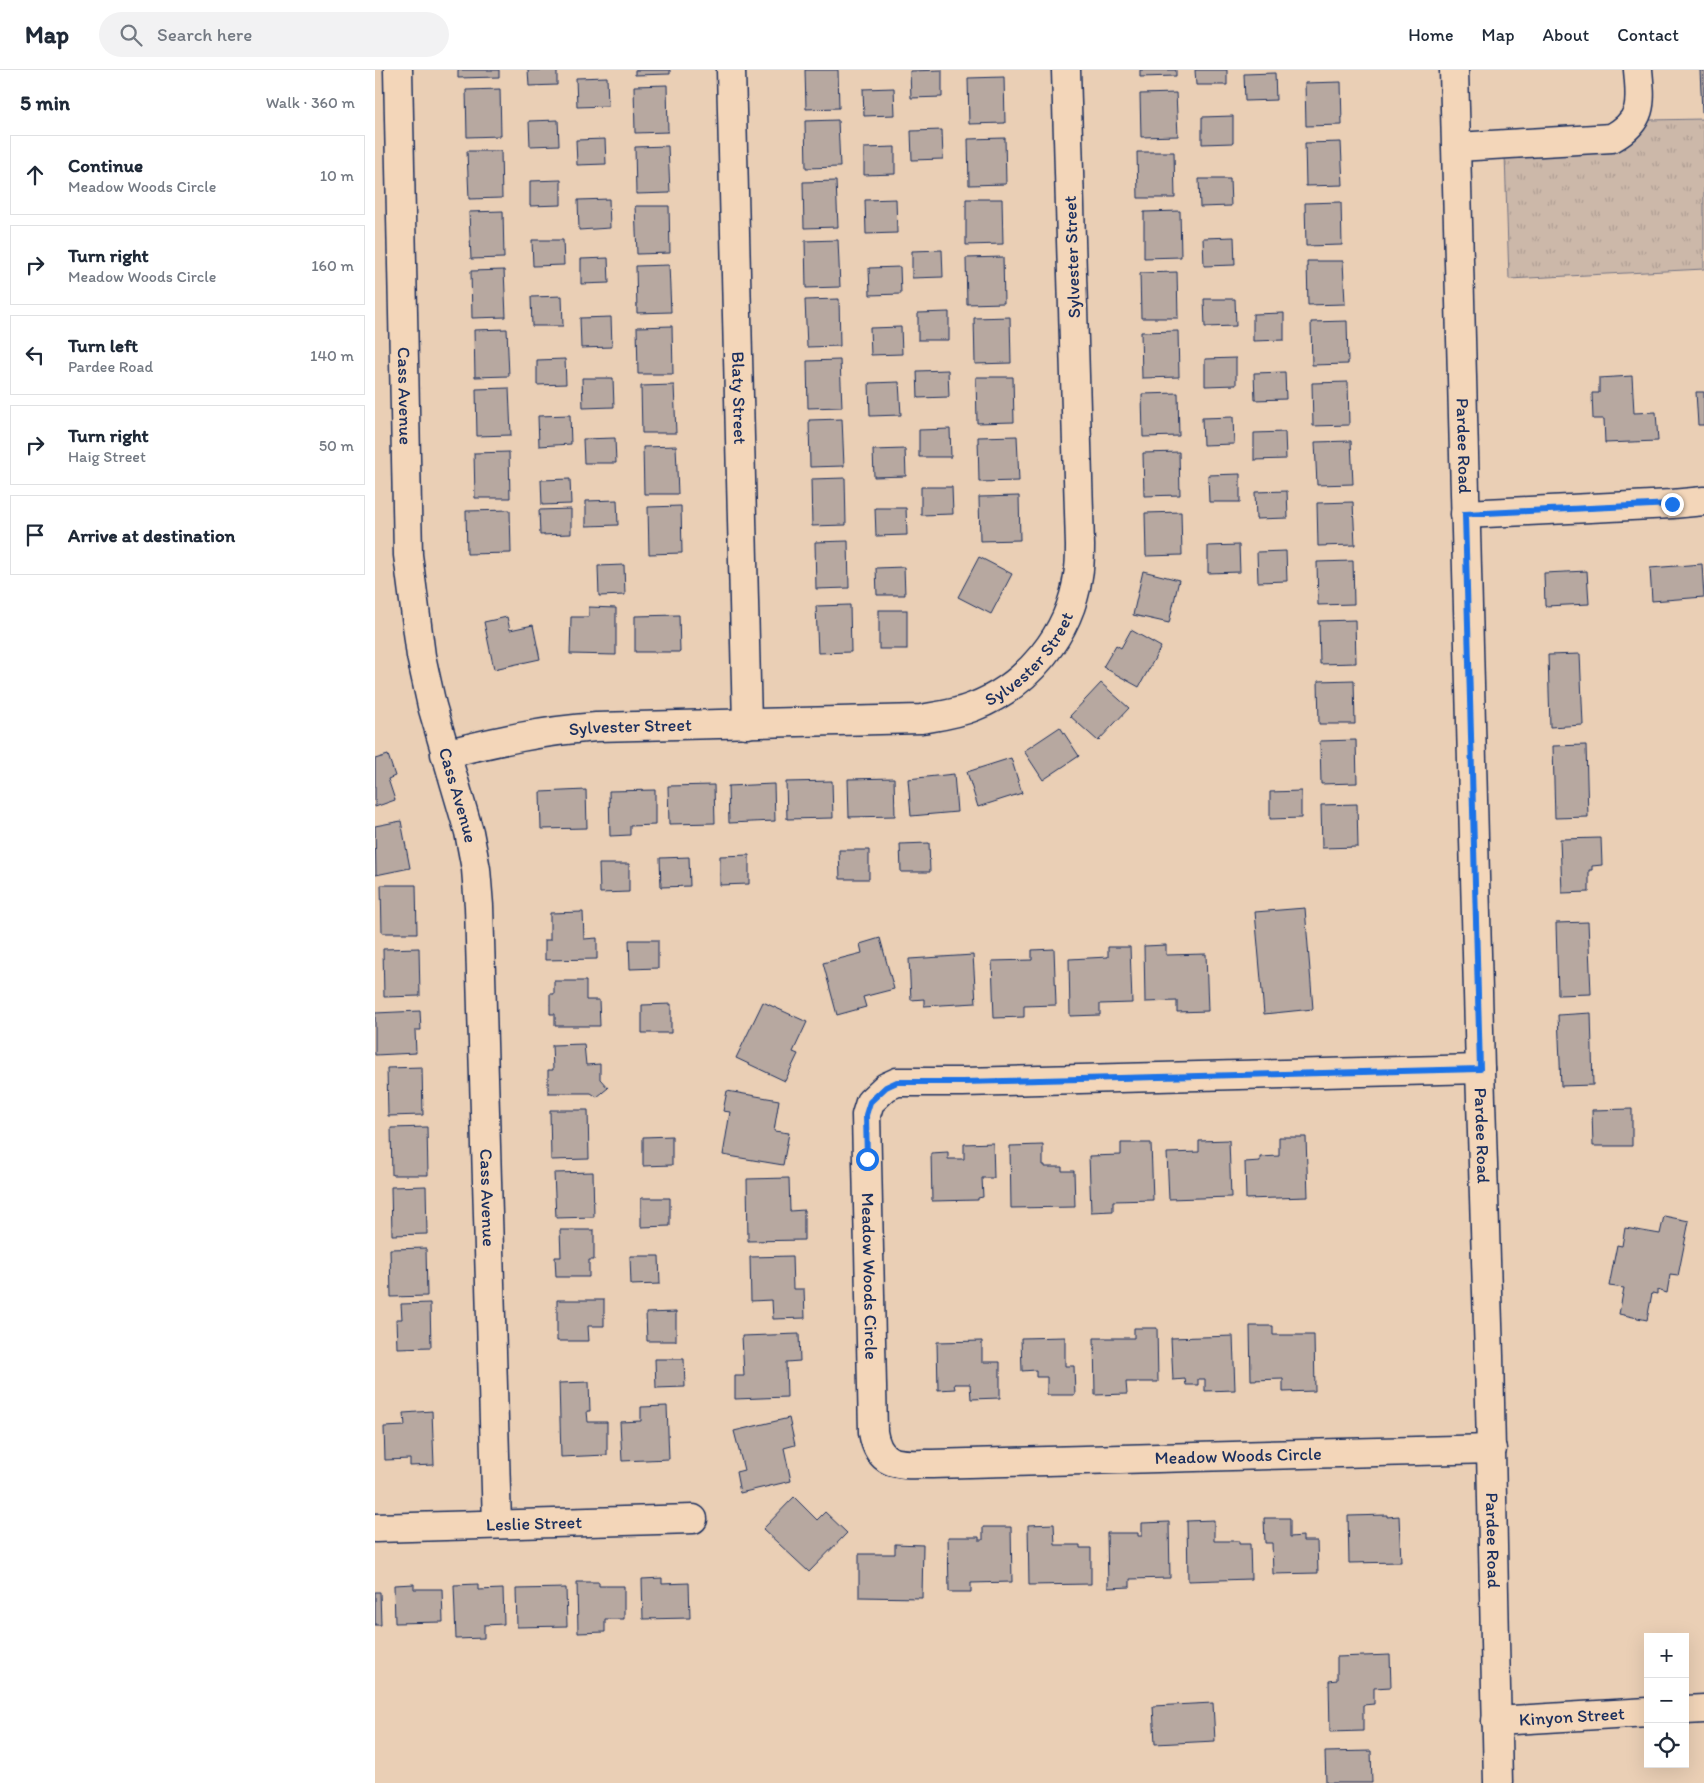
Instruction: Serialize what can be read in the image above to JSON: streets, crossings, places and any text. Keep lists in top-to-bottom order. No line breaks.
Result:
{"streets":{"street":["Sylvester Street","Cass Avenue","Blaty Street","Pardee Road","Meadow Woods Circle","Leslie Street","Kinyon Street"]},"crossings":[["Sylvester Street","Cass Avenue"],["Sylvester Street","Blaty Street"],["Cass Avenue","Leslie Street"],["Pardee Road","Meadow Woods Circle"],["Pardee Road","Kinyon Street"]],"page":{"header":"Map","search":"Search here","nav":["Home","Map","About","Contact"],"heading":["5 min","Walk · 360 m"],"list":[["Continue","Meadow Woods Circle","10 m"],["Turn right","Meadow Woods Circle","160 m"],["Turn left","Pardee Road","140 m"],["Turn right","Haig Street","50 m"],"Arrive at destination"],"map_buttons":["+","−"]}}
